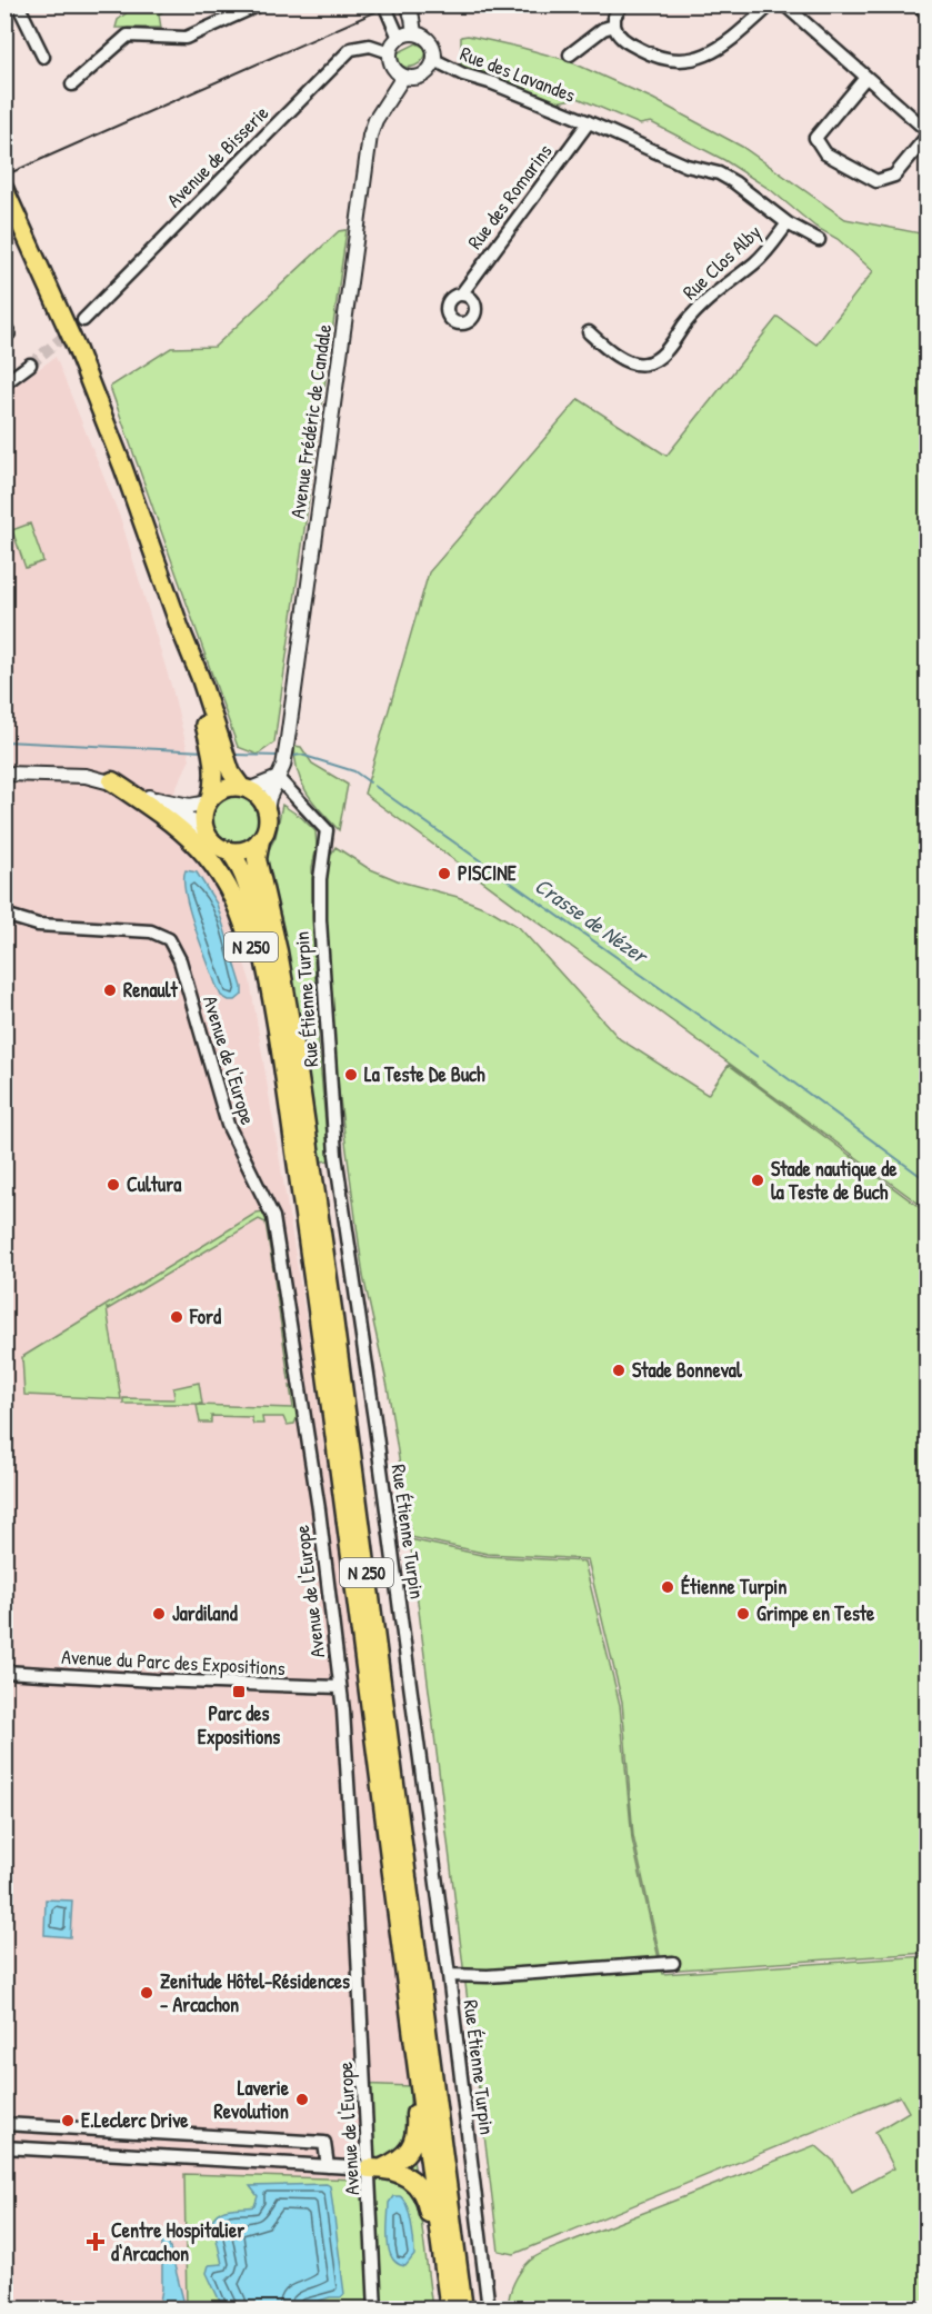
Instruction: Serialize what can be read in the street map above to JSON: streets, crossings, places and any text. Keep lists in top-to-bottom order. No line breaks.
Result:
{"streets":{"highway":["N 250"],"street":["Rue des Lavandes","Avenue de Bisserie","Rue des Romarins","Rue Clos Alby","Avenue Frédéric de Candale","Rue Étienne Turpin","Avenue de l'Europe","Avenue du Parc des Expositions"]},"crossings":[["Rue des Lavandes","Avenue de Bisserie"],["Rue des Lavandes","Rue des Romarins"],["Rue des Lavandes","Rue Clos Alby"],["Rue des Lavandes","Avenue Frédéric de Candale"],["Avenue de Bisserie","Avenue Frédéric de Candale"],["Rue des Romarins","Rue Clos Alby"],["Avenue Frédéric de Candale","N 250"],["Avenue Frédéric de Candale","Rue Étienne Turpin"],["Avenue de l'Europe","Avenue du Parc des Expositions"]],"water":["Crasse de Nézer"],"places":{"other":["PISCINE","Renault","La Teste De Buch","Stade nautique de la Teste de Buch","Cultura","Ford","Stade Bonneval","Étienne Turpin","Jardiland","Grimpe en Teste","Zenitude Hôtel-Résidences - Arcachon","Laverie Revolution","E.Leclerc Drive"],"transit":["Parc des Expositions"],"health":["Centre Hospitalier d‘Arcachon"]}}
